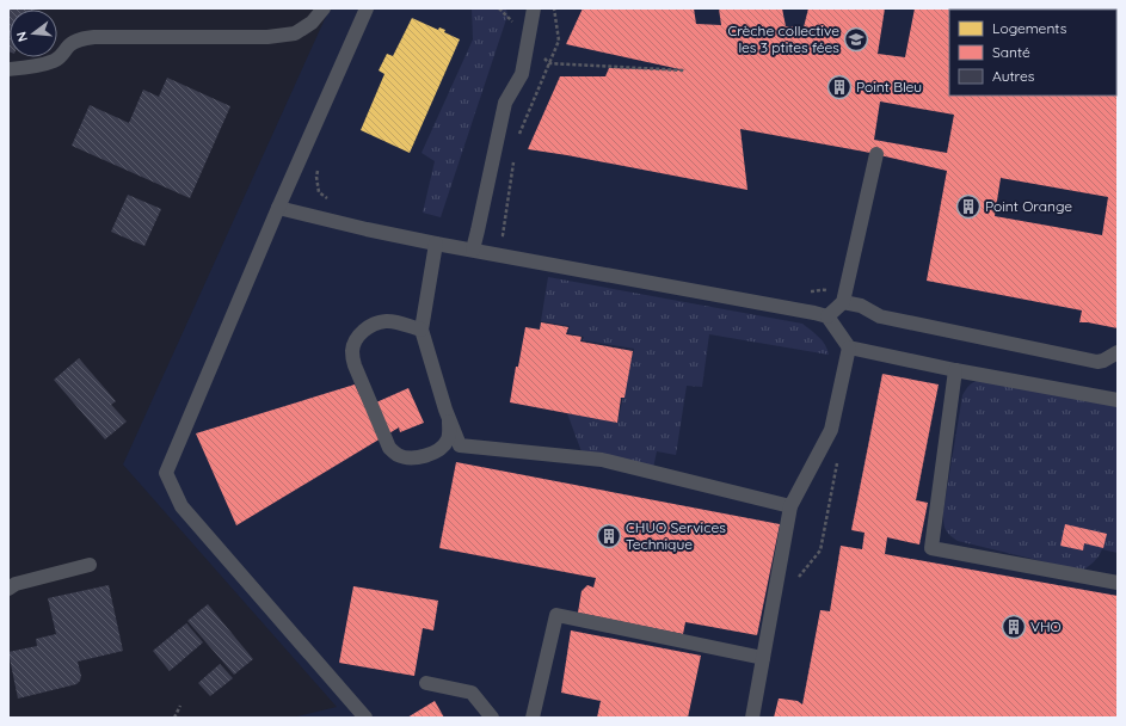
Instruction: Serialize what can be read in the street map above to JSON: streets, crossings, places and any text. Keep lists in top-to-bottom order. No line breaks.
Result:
{"places":{"school or university":["Crèche collective les 3 ptites fées"],"building":["Point Bleu","Point Orange","CHUO Services Technique","VHO"]},"legend":["Logements","Santé","Autres"],"north":"left"}
